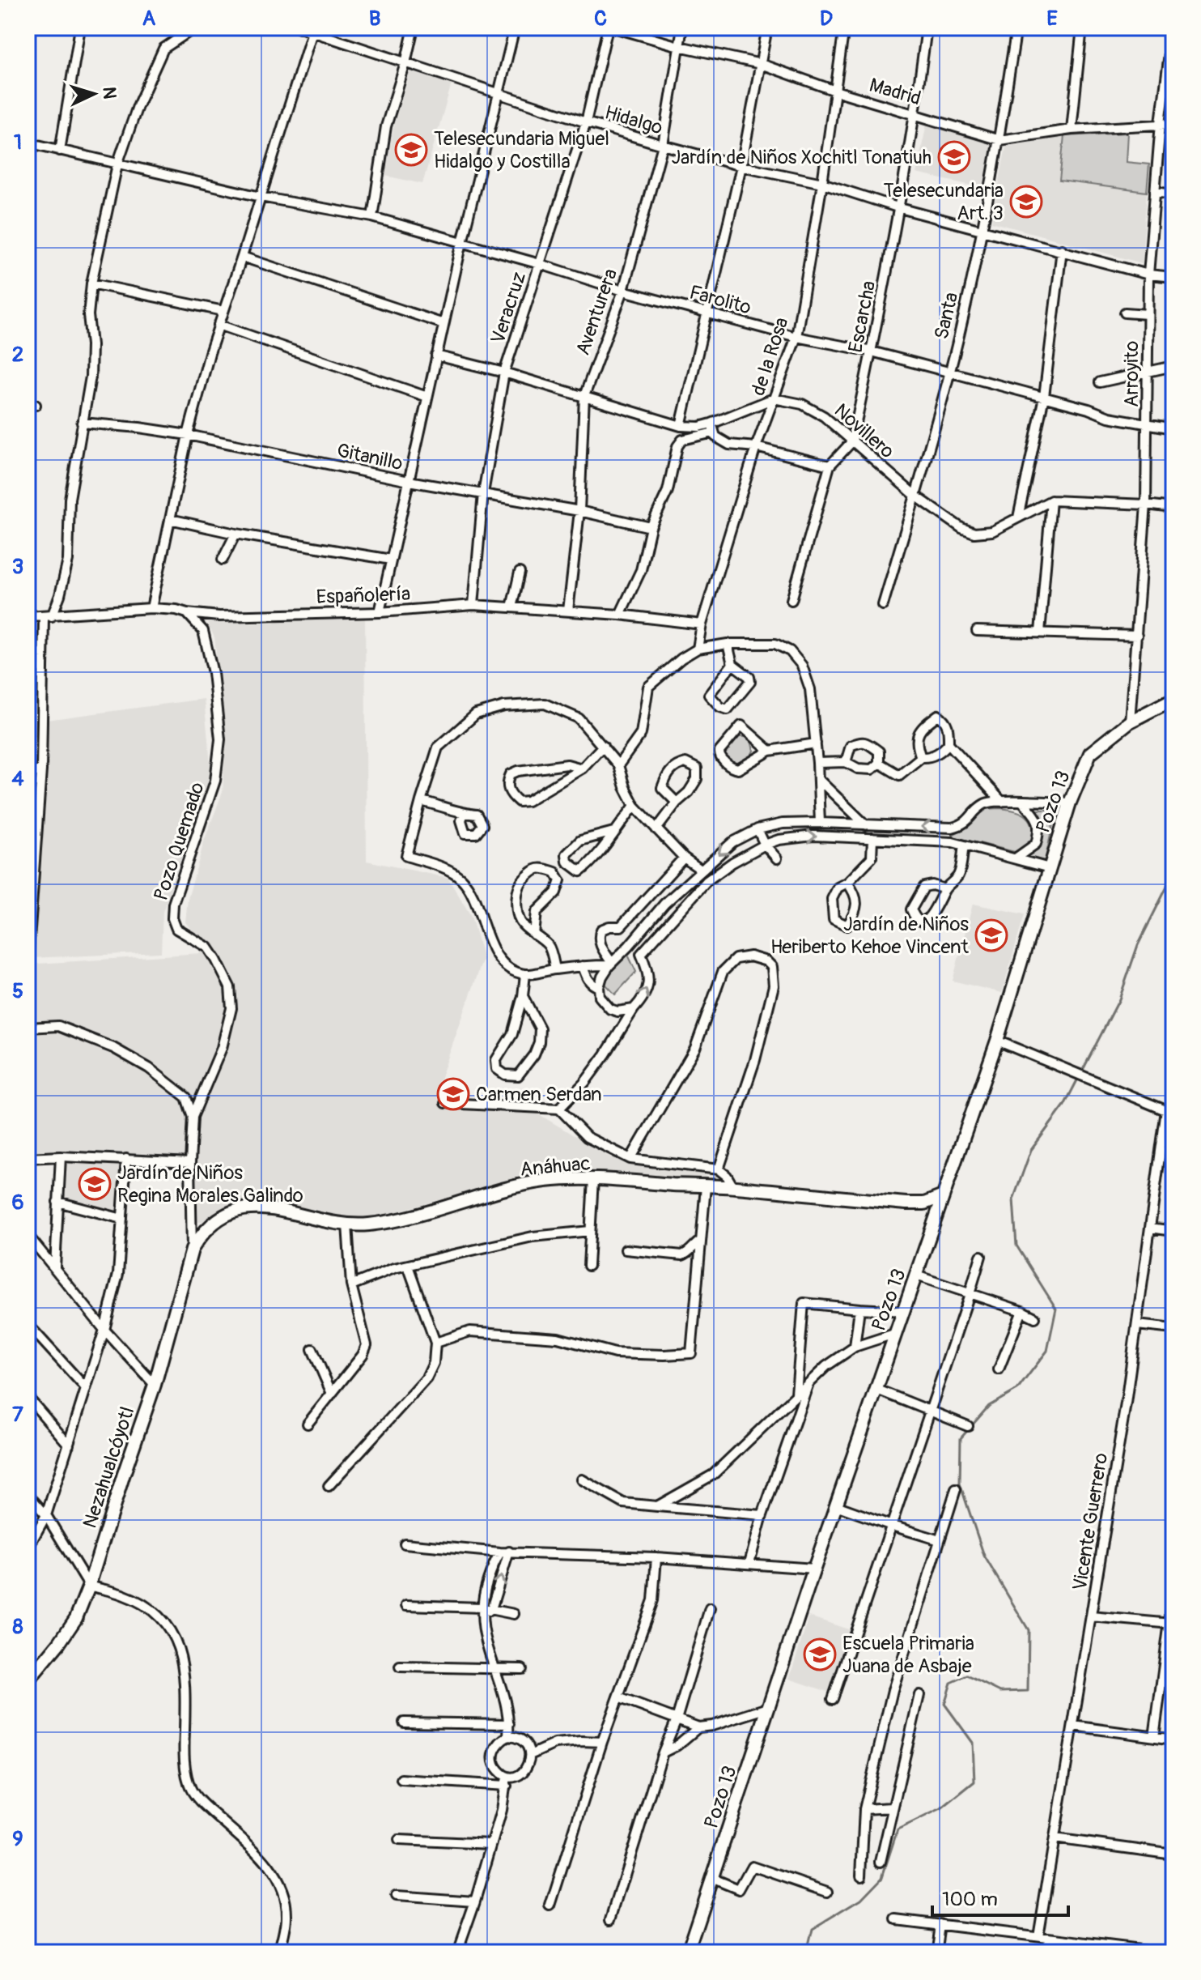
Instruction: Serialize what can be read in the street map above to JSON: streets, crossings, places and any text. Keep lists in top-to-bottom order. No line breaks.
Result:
{"streets":{"main road":["Pozo 13","Anáhuac","Nezahualcóyotl"],"street":["Madrid","Hidalgo","Farolito","Veracruz","Aventurera","Santa","Escarcha","de la Rosa","Arroyito","Novillero","Gitanillo","Españolería","Pozo Quemado","Vicente Guerrero"]},"crossings":[["Madrid","Aventurera"],["Madrid","Santa"],["Madrid","Escarcha"],["Madrid","de la Rosa"],["Madrid","Arroyito"],["Hidalgo","Veracruz"],["Hidalgo","Aventurera"],["Hidalgo","Santa"],["Hidalgo","Escarcha"],["Hidalgo","de la Rosa"],["Hidalgo","Arroyito"],["Farolito","Veracruz"],["Farolito","Aventurera"],["Farolito","Santa"],["Farolito","Escarcha"],["Farolito","de la Rosa"],["Farolito","Arroyito"],["Veracruz","Gitanillo"],["Veracruz","Españolería"],["Aventurera","Gitanillo"],["Aventurera","Españolería"],["Santa","Novillero"],["Escarcha","Novillero"],["de la Rosa","Novillero"],["de la Rosa","Españolería"],["Arroyito","Novillero"],["Arroyito","Pozo 13"],["Españolería","Pozo Quemado"],["Pozo 13","Anáhuac"],["Pozo Quemado","Anáhuac"],["Pozo Quemado","Nezahualcóyotl"],["Anáhuac","Nezahualcóyotl"]],"places":{"school or university":["Telesecundaria Miguel Hidalgo y Costilla","Jardín de Niños Xochitl Tonatiuh","Telesecundaria Art. 3","Jardín de Niños Heriberto Kehoe Vincent","Carmen Serdan","Jardín de Niños Regina Morales Galindo","Escuela Primaria Juana de Asbaje"]},"scale_bar":"100 m","north":"right","grid":{"columns":["A","B","C","D","E"],"rows":["1","2","3","4","5","6","7","8","9"]}}
